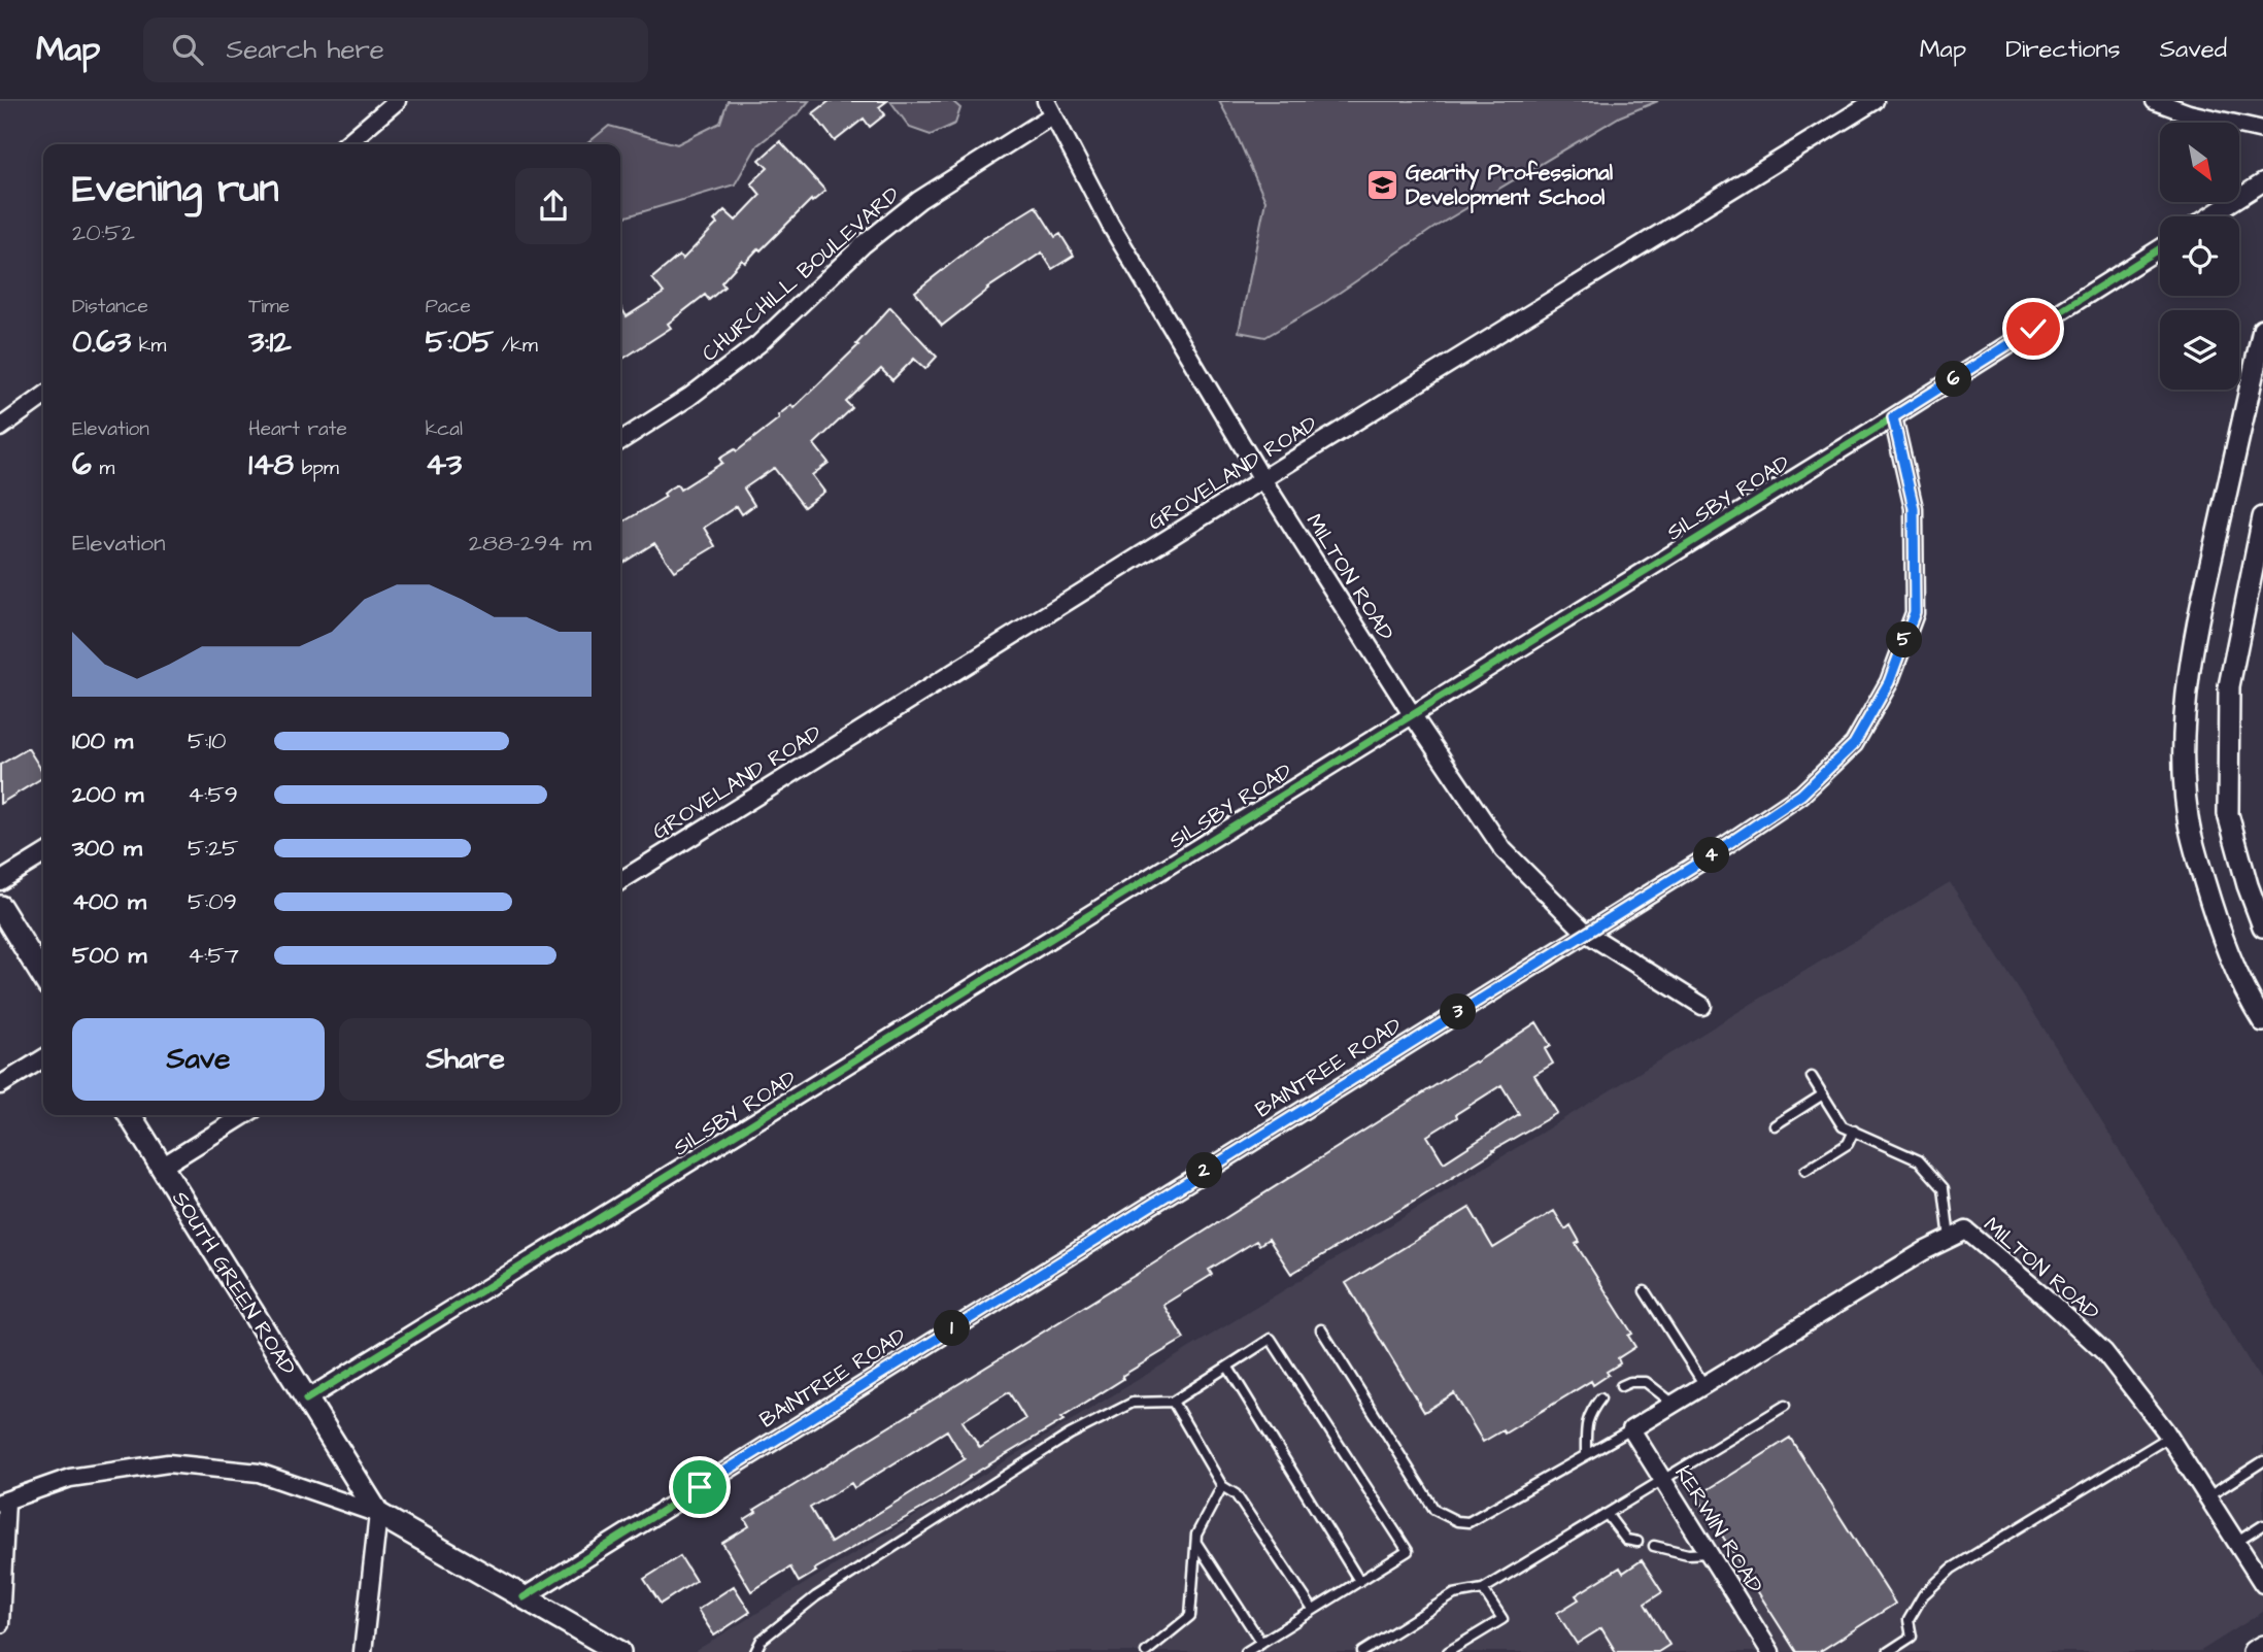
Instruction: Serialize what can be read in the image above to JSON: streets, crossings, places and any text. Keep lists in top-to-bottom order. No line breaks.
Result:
{"streets":{"main road":["SOUTH GREEN ROAD"],"street":["CHURCHILL BOULEVARD","GROVELAND ROAD","SILSBY ROAD","MILTON ROAD","BAINTREE ROAD","KERWIN ROAD"]},"crossings":[["CHURCHILL BOULEVARD","MILTON ROAD"],["GROVELAND ROAD","MILTON ROAD"],["SILSBY ROAD","MILTON ROAD"],["SILSBY ROAD","BAINTREE ROAD"],["SILSBY ROAD","SOUTH GREEN ROAD"],["MILTON ROAD","BAINTREE ROAD"],["MILTON ROAD","KERWIN ROAD"],["BAINTREE ROAD","SOUTH GREEN ROAD"]],"places":{"school or university":["Gearity Professional Development School"]},"north":"bottom right","page":{"header":"Map","search":"Search here","nav":["Map","Directions","Saved"],"heading":["Evening run","20:52"],"stats":[["Distance","0.63 km"],["Time","3:12"],["Pace","5:05 /km"],["Elevation","6 m"],["Heart rate","148 bpm"],["kcal","43"]],"pins":["6","5","4","3","2","1"],"chart":["Elevation","288–294 m"],"list":[{"name":"100 m","note":"5:10"},{"name":"200 m","note":"4:59"},{"name":"300 m","note":"5:25"},{"name":"400 m","note":"5:09"},{"name":"500 m","note":"4:57"}],"buttons":["Save","Share"]}}
